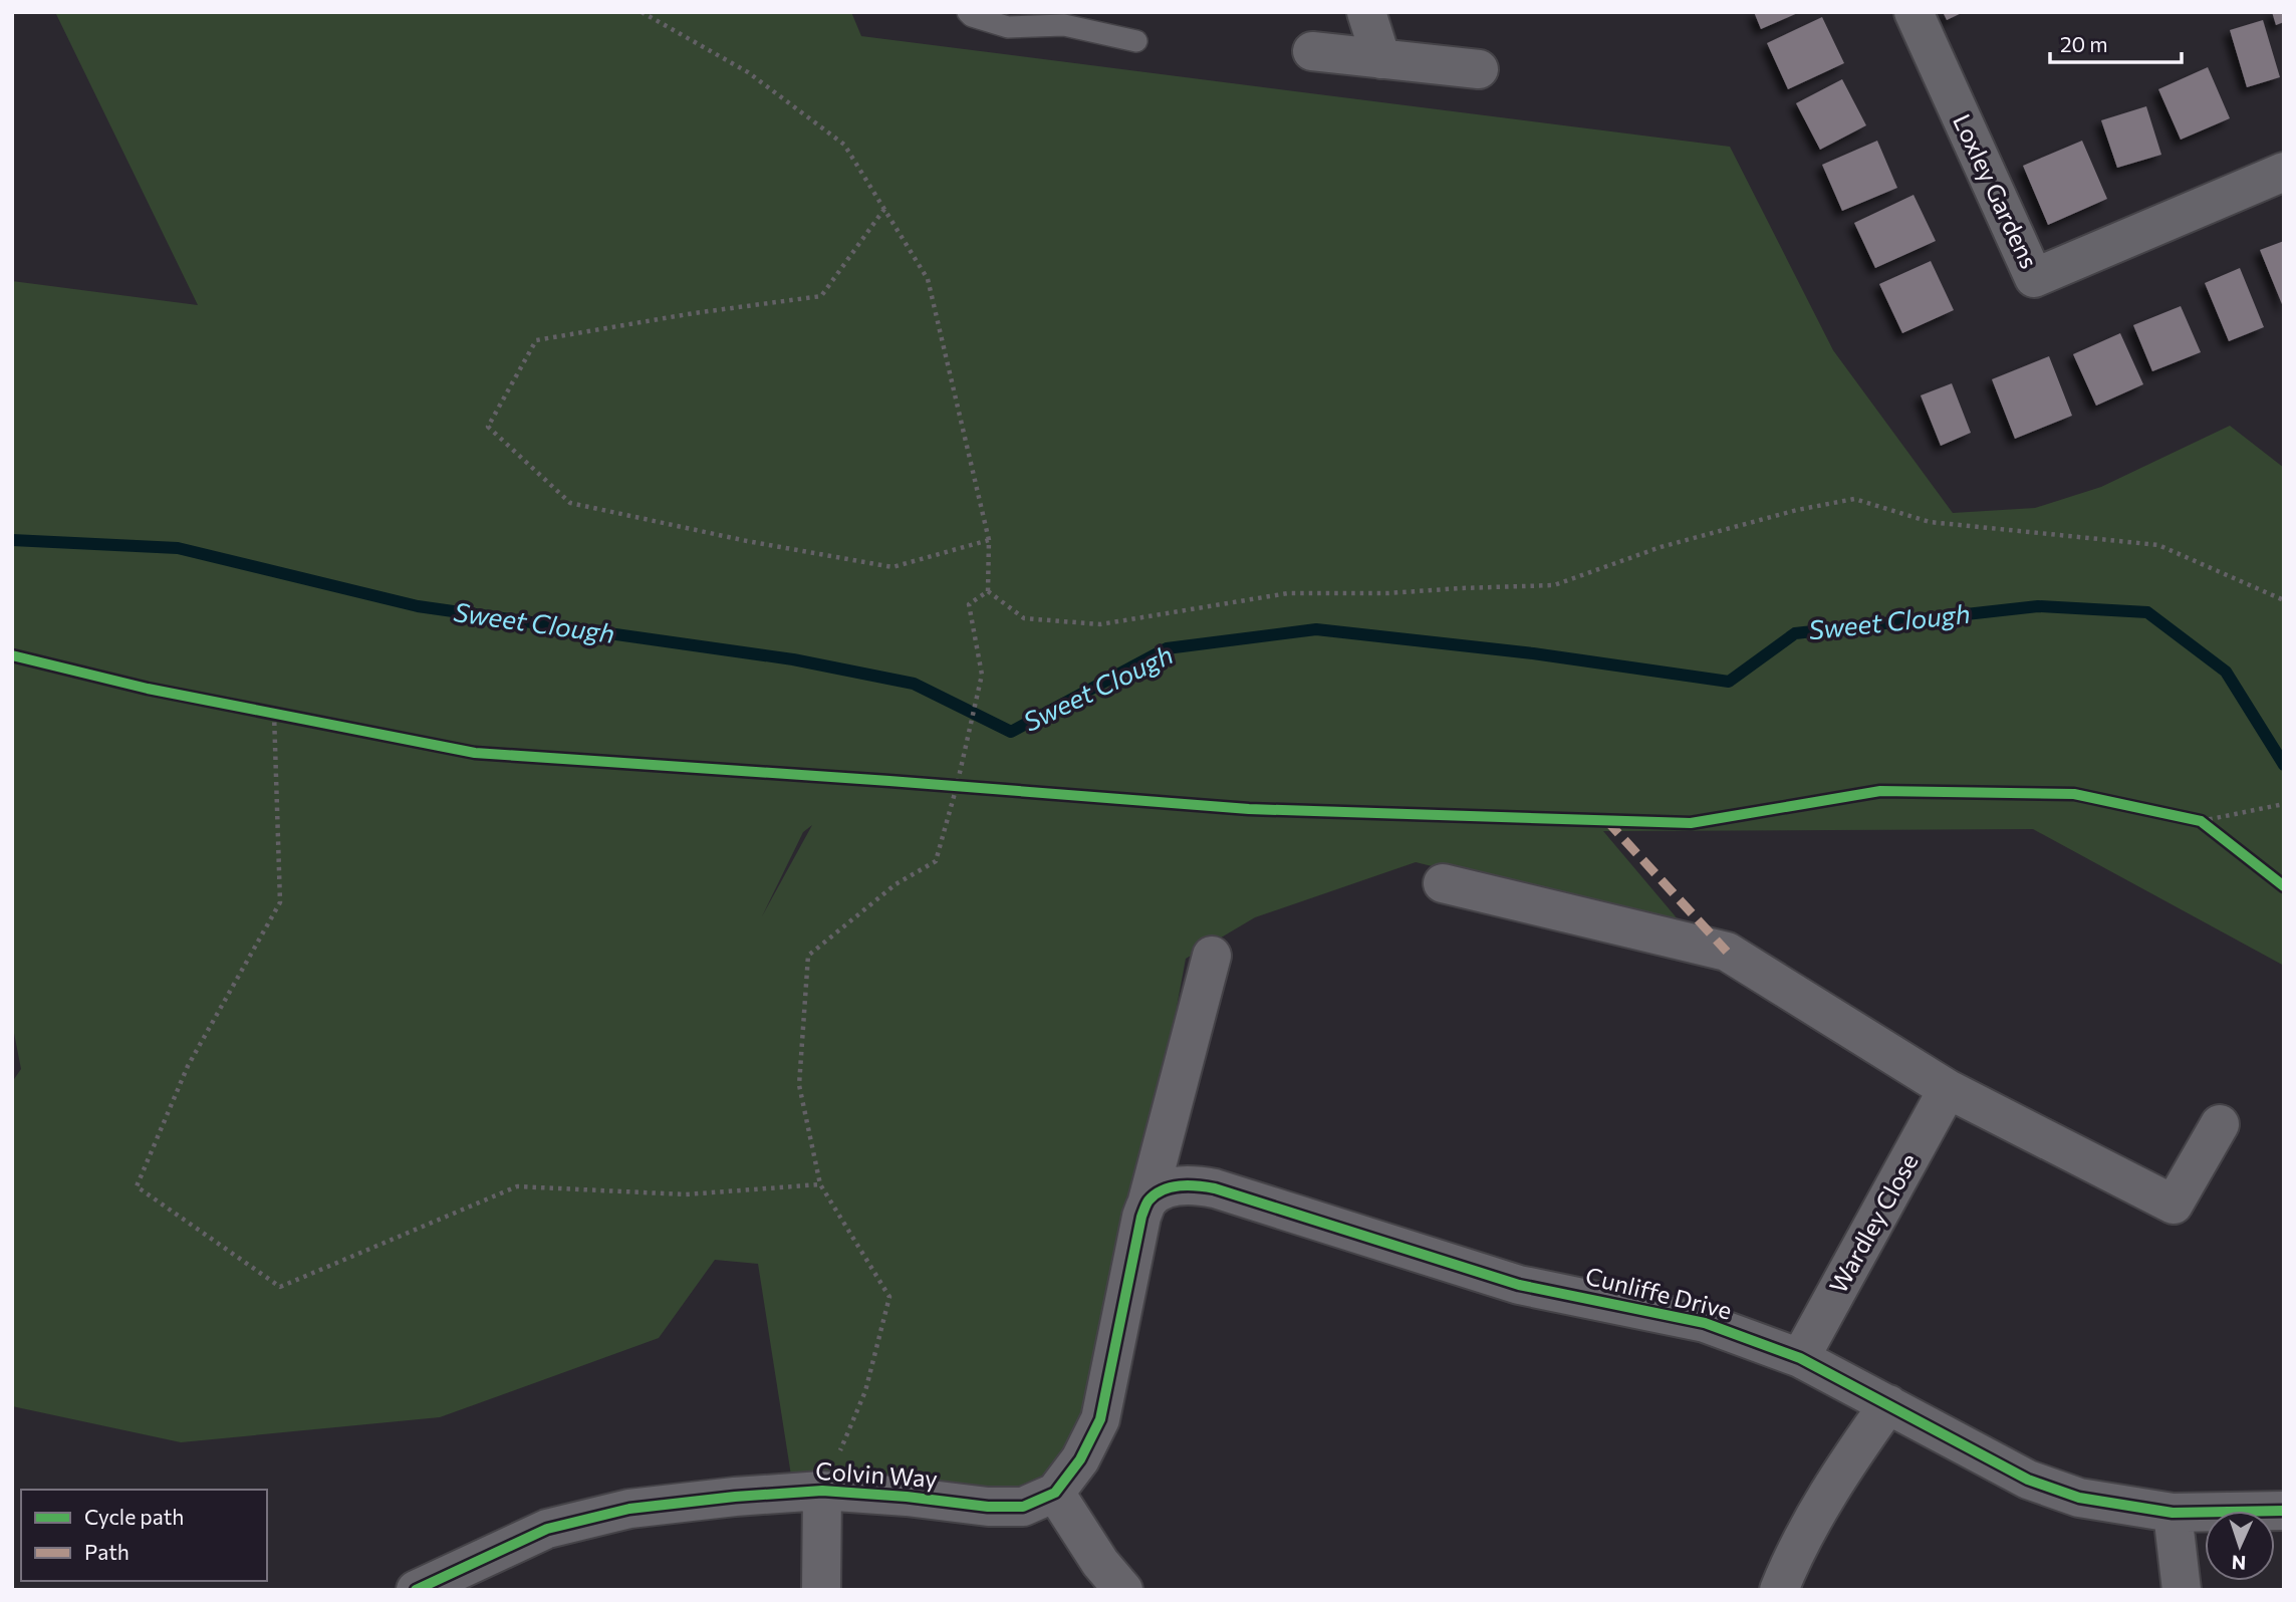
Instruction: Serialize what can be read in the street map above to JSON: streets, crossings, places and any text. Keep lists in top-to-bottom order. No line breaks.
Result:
{"streets":{"street":["Loxley Gardens","Wardley Close","Cunliffe Drive","Colvin Way"]},"crossings":[["Wardley Close","Cunliffe Drive"],["Cunliffe Drive","Colvin Way"]],"water":["Sweet Clough"],"legend":["Cycle path","Path"],"scale_bar":"20 m","north":"bottom"}
